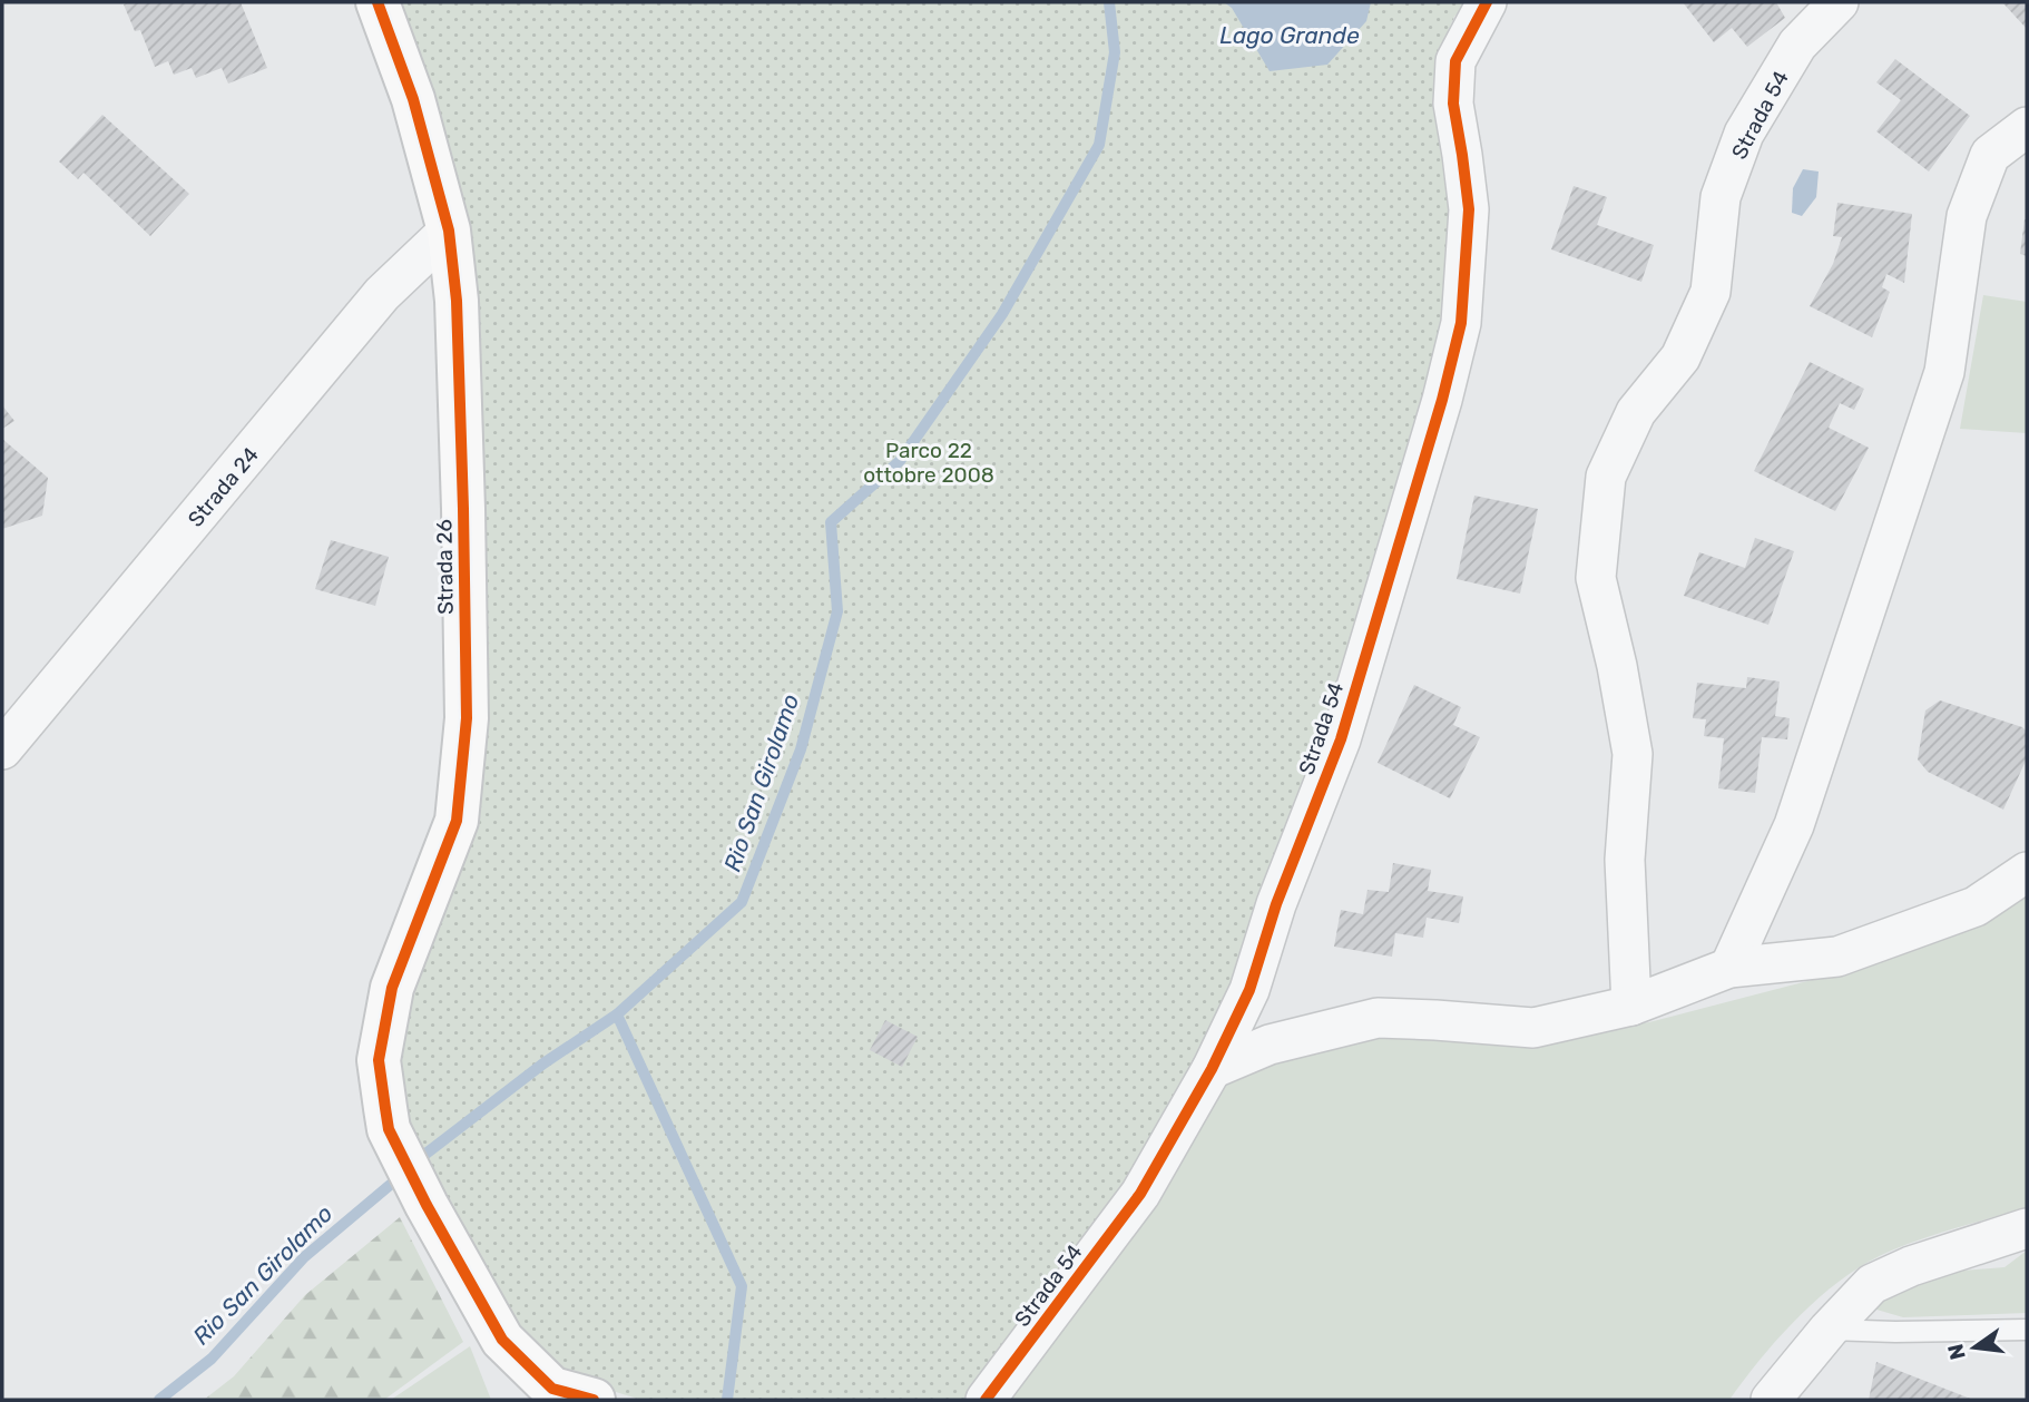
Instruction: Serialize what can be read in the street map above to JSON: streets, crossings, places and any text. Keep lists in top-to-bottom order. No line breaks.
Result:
{"streets":{"street":["Strada 54","Strada 24","Strada 26"]},"crossings":[["Strada 24","Strada 26"]],"water":["Lago Grande","Rio San Girolamo"],"parks":["Parco 22 ottobre 2008"],"north":"left"}
